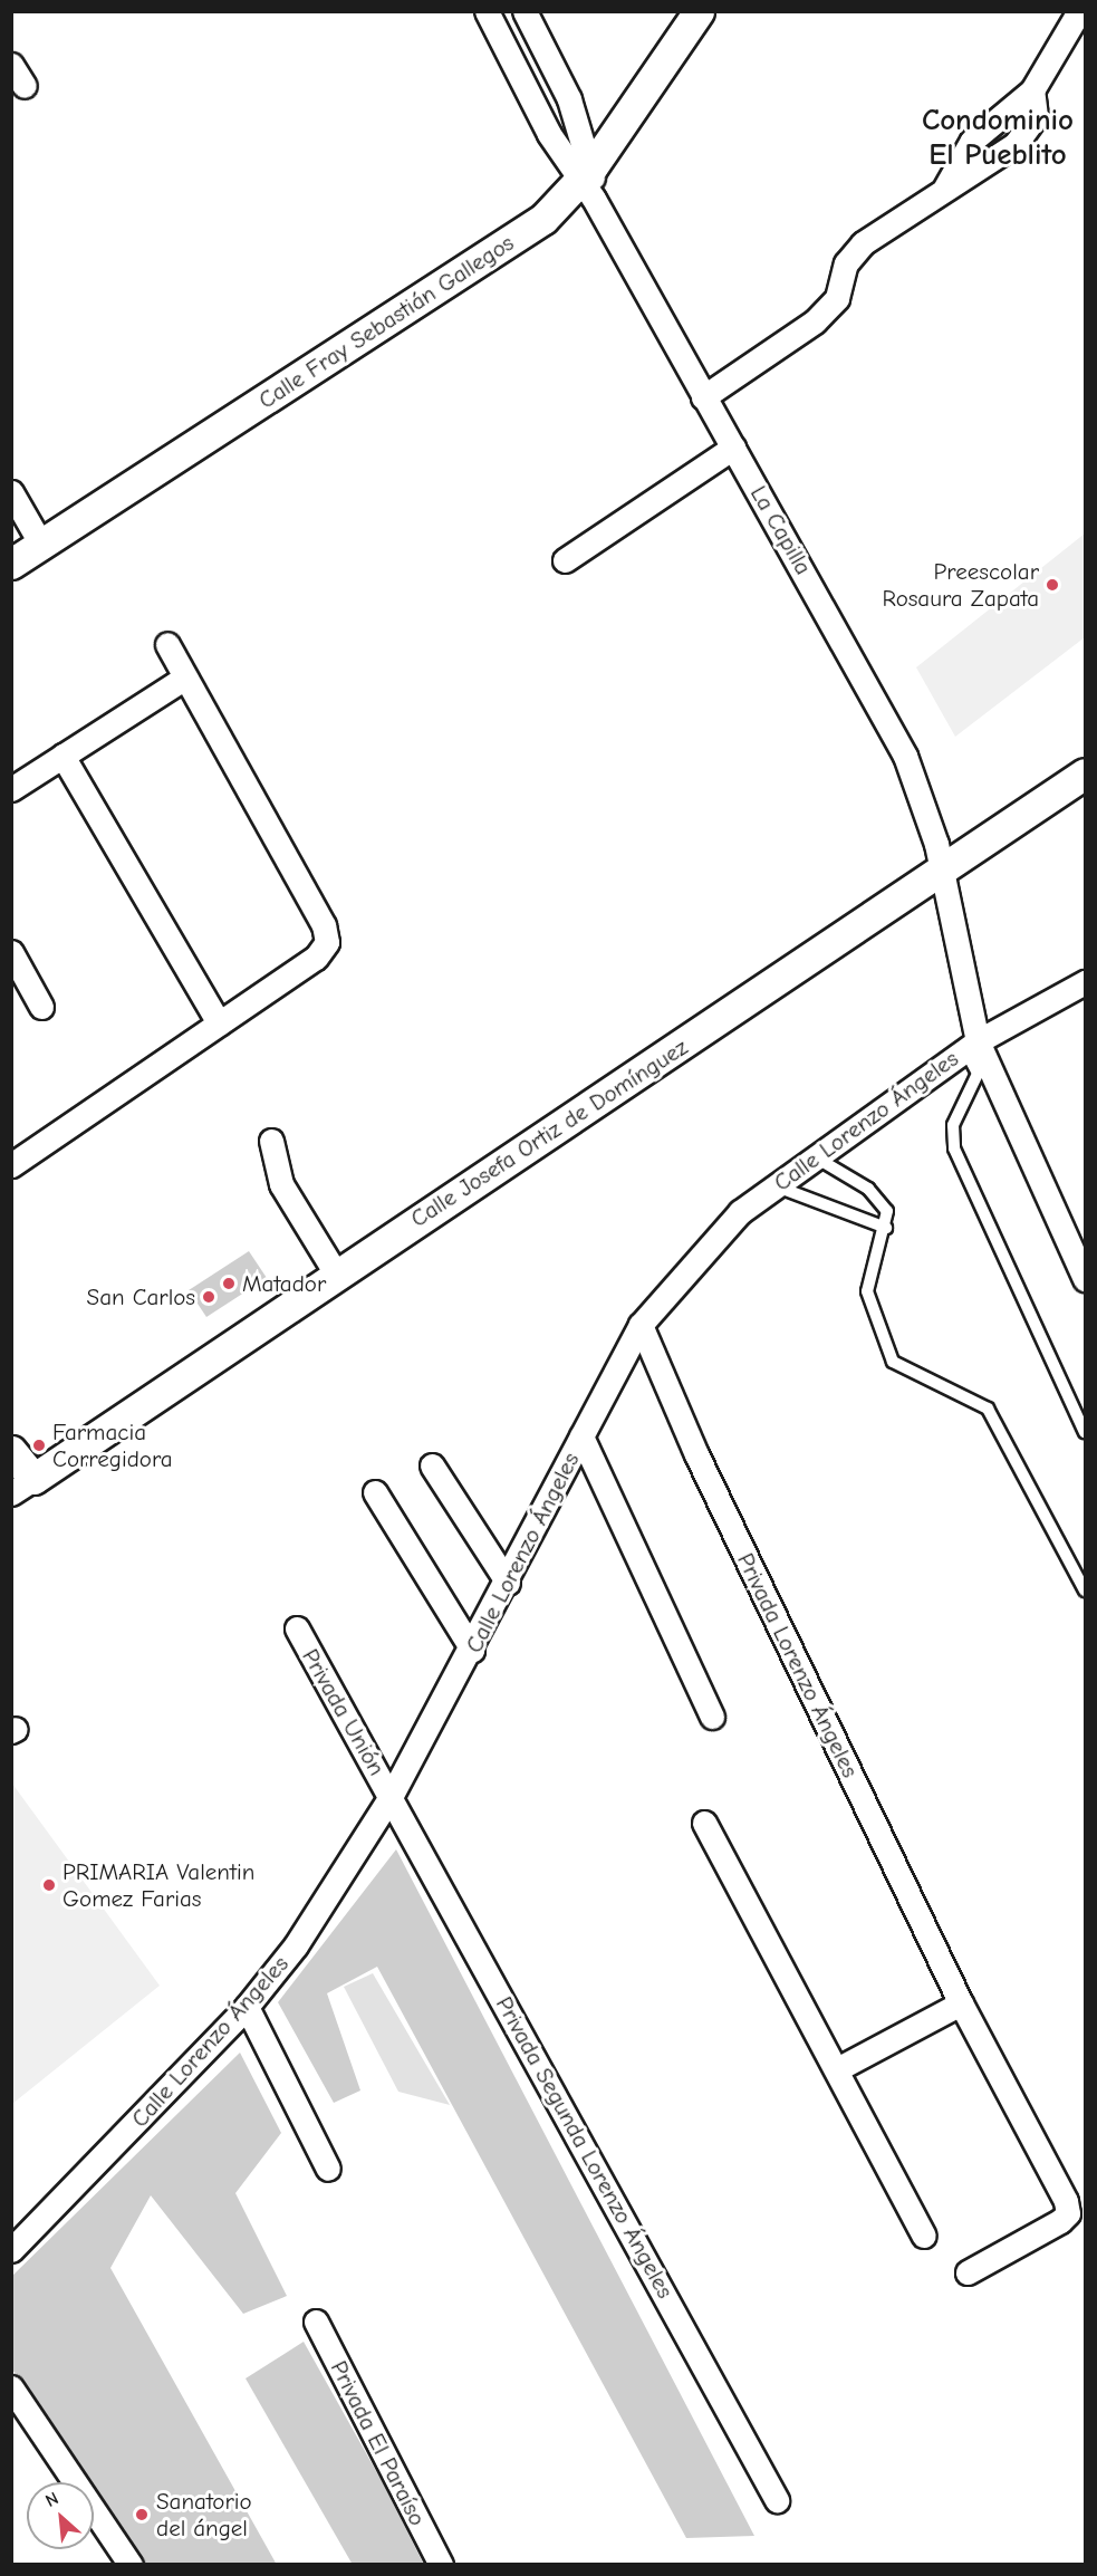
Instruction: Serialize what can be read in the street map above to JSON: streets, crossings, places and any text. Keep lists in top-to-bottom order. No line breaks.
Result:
{"streets":{"street":["Calle Fray Sebastián Gallegos","La Capilla","Calle Lorenzo Ángeles","Calle Josefa Ortiz de Domínguez","Privada Lorenzo Ángeles","Privada Unión","Privada Segunda Lorenzo Ángeles","Privada El Paraíso"]},"crossings":[["Calle Fray Sebastián Gallegos","La Capilla"],["La Capilla","Calle Lorenzo Ángeles"],["La Capilla","Calle Josefa Ortiz de Domínguez"],["Calle Lorenzo Ángeles","Calle Josefa Ortiz de Domínguez"],["Calle Lorenzo Ángeles","Privada Lorenzo Ángeles"],["Calle Lorenzo Ángeles","Privada Unión"],["Calle Lorenzo Ángeles","Privada Segunda Lorenzo Ángeles"],["Privada Unión","Privada Segunda Lorenzo Ángeles"]],"districts":["Condominio El Pueblito"],"places":["Preescolar Rosaura Zapata","Matador","San Carlos","Farmacia Corregidora","PRIMARIA Valentin Gomez Farias","Sanatorio del ángel"],"north":"top left"}
